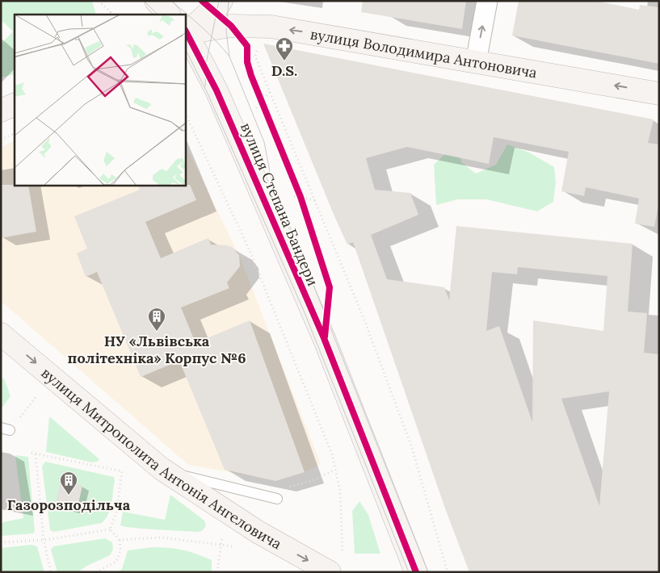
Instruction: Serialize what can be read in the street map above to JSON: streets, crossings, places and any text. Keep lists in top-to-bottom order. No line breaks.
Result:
{"streets":{"main road":["вулиця Володимира Антоновича","вулиця Степана Бандери","вулиця Митрополита Антонія Ангеловича"]},"crossings":[["вулиця Володимира Антоновича","вулиця Степана Бандери"]],"one_way":["вулиця Володимира Антоновича","вулиця Митрополита Антонія Ангеловича"],"places":{"pharmacy":["D.S."],"building":["НУ «Львівська політехніка» Корпус №6","Газорозподільча"]}}
